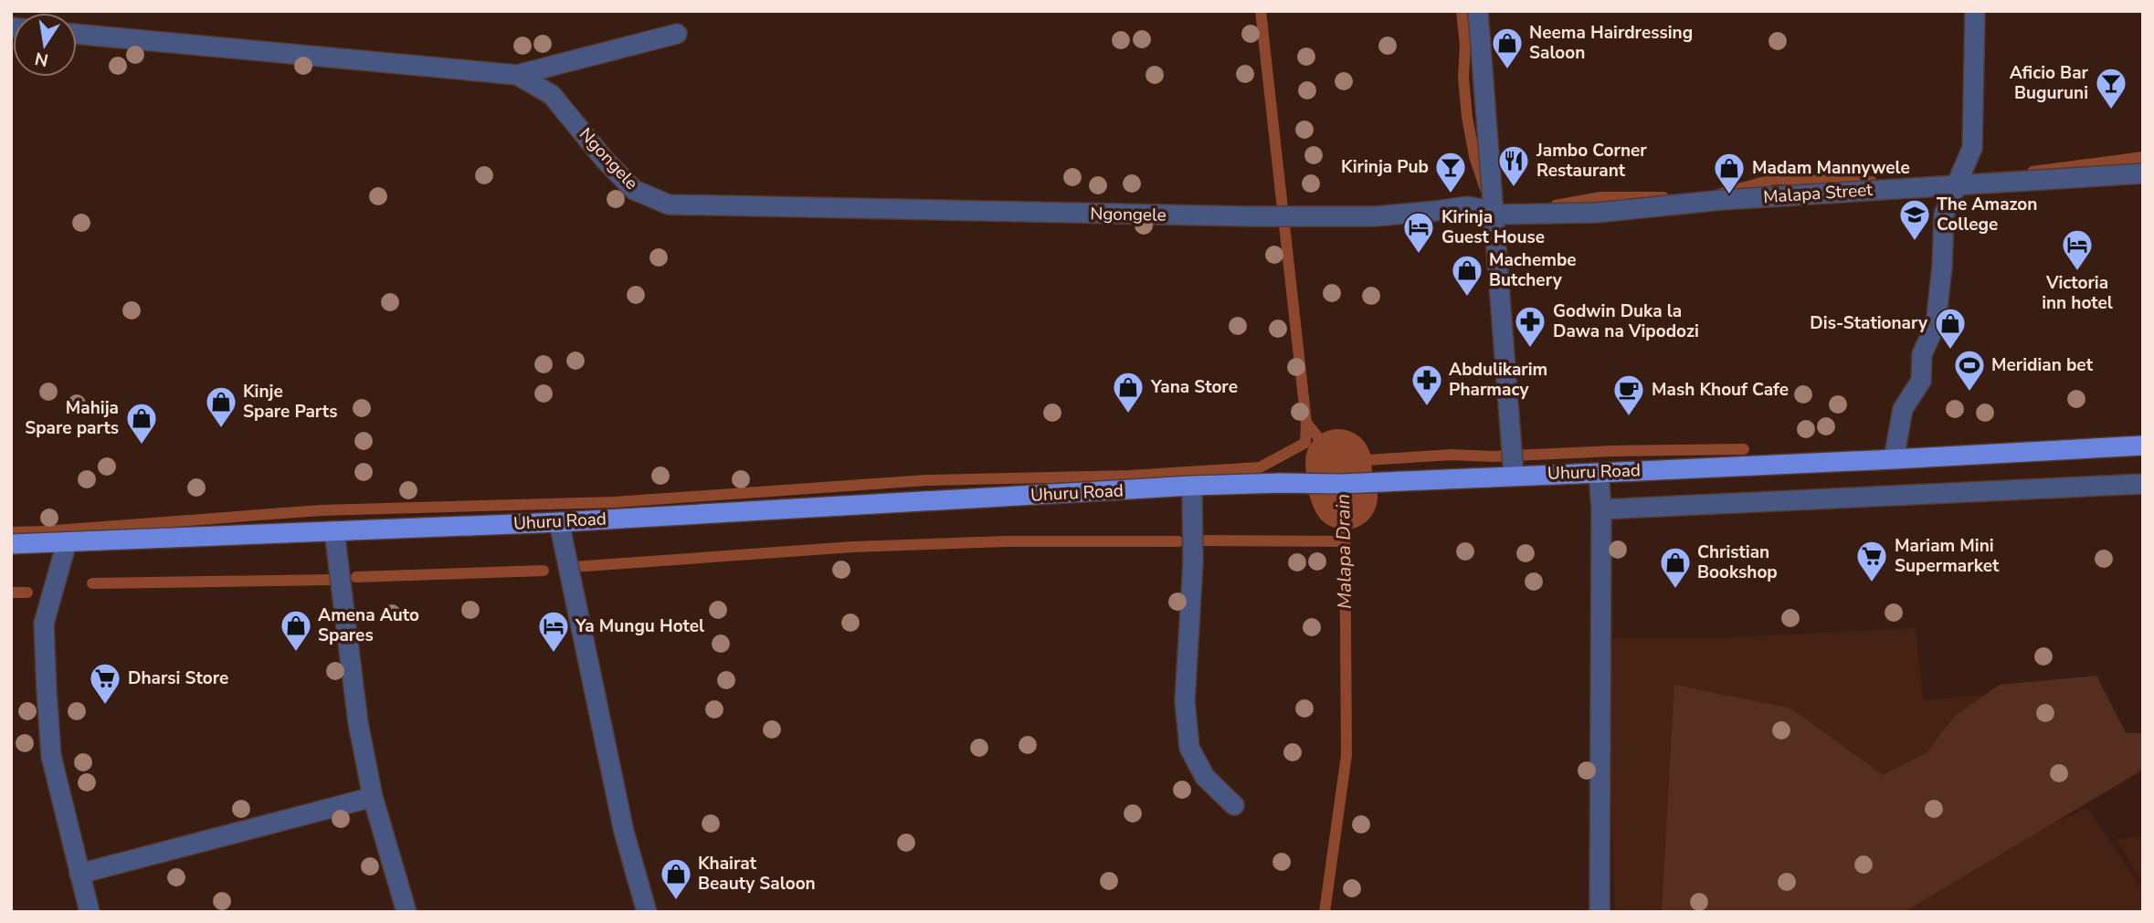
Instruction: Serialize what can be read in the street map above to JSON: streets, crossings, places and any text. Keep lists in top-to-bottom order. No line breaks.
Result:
{"streets":{"main road":["Uhuru Road"],"street":["Ngongele","Malapa Street"]},"crossings":[["Ngongele","Malapa Street"]],"water":["Malapa Drain"],"places":{"shop":["Neema Hairdressing Saloon","Madam Mannywele","Machembe Butchery","Dis-Stationary","Yana Store","Kinje Spare Parts","Mahija Spare parts","Christian Bookshop","Amena Auto Spares","Khairat Beauty Saloon"],"bar":["Aficio Bar Buguruni","Kirinja Pub"],"restaurant":["Jambo Corner Restaurant"],"school or university":["The Amazon College"],"hotel":["Kirinja Guest House","Victoria inn hotel","Ya Mungu Hotel"],"pharmacy":["Godwin Duka la Dawa na Vipodozi","Abdulikarim Pharmacy"],"sports":["Meridian bet"],"cafe":["Mash Khouf Cafe"],"supermarket":["Mariam Mini Supermarket","Dharsi Store"]},"north":"bottom"}
